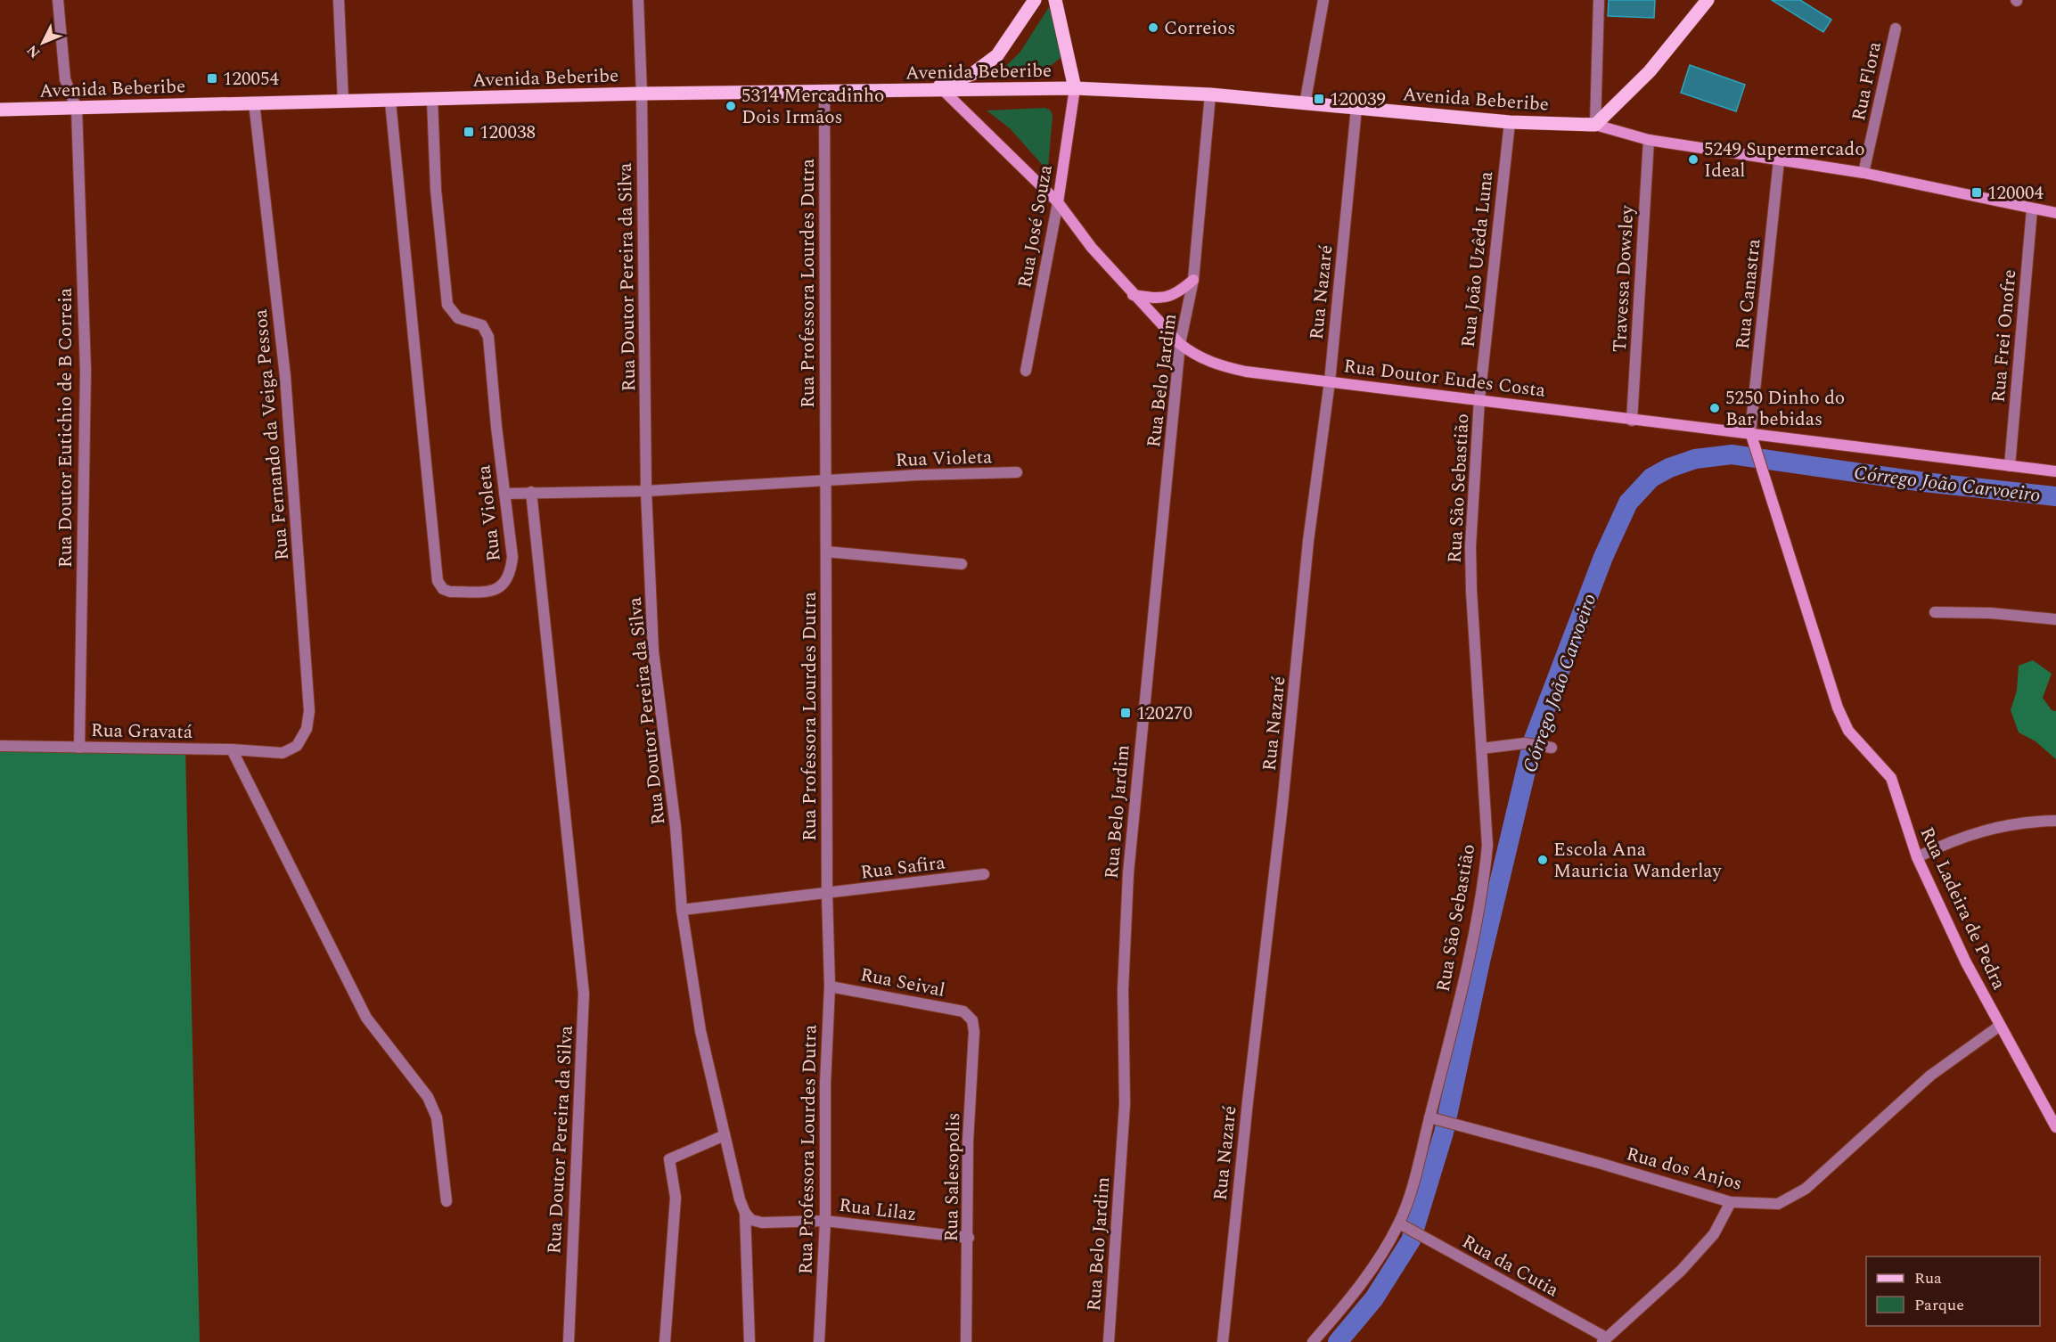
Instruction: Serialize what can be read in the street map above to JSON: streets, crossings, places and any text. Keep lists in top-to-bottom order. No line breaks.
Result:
{"streets":{"main road":["Avenida Beberibe"],"street":["Rua Flora","Rua José Souza","Rua João Uzêda Luna","Rua Doutor Pereira da Silva","Travessa Dowsley","Rua Professora Lourdes Dutra","Rua Nazaré","Rua Canastra","Rua Frei Onofre","Rua Doutor Eudes Costa","Rua Belo Jardim","Rua Doutor Eutichio de B Correia","Rua Fernando da Veiga Pessoa","Rua Violeta","Rua São Sebastião","Rua Gravatá","Rua Safira","Rua Ladeira de Pedra","Rua Seival","Rua dos Anjos","Rua Salesopolis","Rua Lilaz","Rua da Cutia"]},"crossings":[["Avenida Beberibe","Rua José Souza"],["Avenida Beberibe","Rua João Uzêda Luna"],["Avenida Beberibe","Rua Doutor Pereira da Silva"],["Avenida Beberibe","Rua Professora Lourdes Dutra"],["Avenida Beberibe","Rua Nazaré"],["Avenida Beberibe","Rua Doutor Eudes Costa"],["Avenida Beberibe","Rua Belo Jardim"],["Avenida Beberibe","Rua Doutor Eutichio de B Correia"],["Avenida Beberibe","Rua Fernando da Veiga Pessoa"],["Avenida Beberibe","Rua Violeta"],["Rua José Souza","Rua Doutor Eudes Costa"],["Rua João Uzêda Luna","Rua Doutor Eudes Costa"],["Rua João Uzêda Luna","Rua São Sebastião"],["Rua Doutor Pereira da Silva","Rua Violeta"],["Rua Doutor Pereira da Silva","Rua Lilaz"],["Travessa Dowsley","Rua Doutor Eudes Costa"],["Rua Professora Lourdes Dutra","Rua Violeta"],["Rua Professora Lourdes Dutra","Rua Safira"],["Rua Professora Lourdes Dutra","Rua Seival"],["Rua Professora Lourdes Dutra","Rua Lilaz"],["Rua Nazaré","Rua Doutor Eudes Costa"],["Rua Canastra","Rua Doutor Eudes Costa"],["Rua Canastra","Rua Ladeira de Pedra"],["Rua Frei Onofre","Rua Doutor Eudes Costa"],["Rua Doutor Eudes Costa","Rua Belo Jardim"],["Rua Doutor Eudes Costa","Rua São Sebastião"],["Rua Doutor Eudes Costa","Rua Ladeira de Pedra"],["Rua Doutor Eutichio de B Correia","Rua Gravatá"],["Rua Fernando da Veiga Pessoa","Rua Gravatá"],["Rua São Sebastião","Rua dos Anjos"],["Rua São Sebastião","Rua da Cutia"],["Rua Ladeira de Pedra","Rua dos Anjos"],["Rua Seival","Rua Salesopolis"],["Rua Salesopolis","Rua Lilaz"]],"water":["Córrego João Carvoeiro"],"places":{"other":["Correios","5314 Mercadinho Dois Irmãos","5249 Supermercado Ideal","5250 Dinho do Bar bebidas","Escola Ana Mauricia Wanderlay"],"transit":["120054","120039","120038","120004","120270"]},"legend":["Rua","Parque"],"north":"bottom left"}
